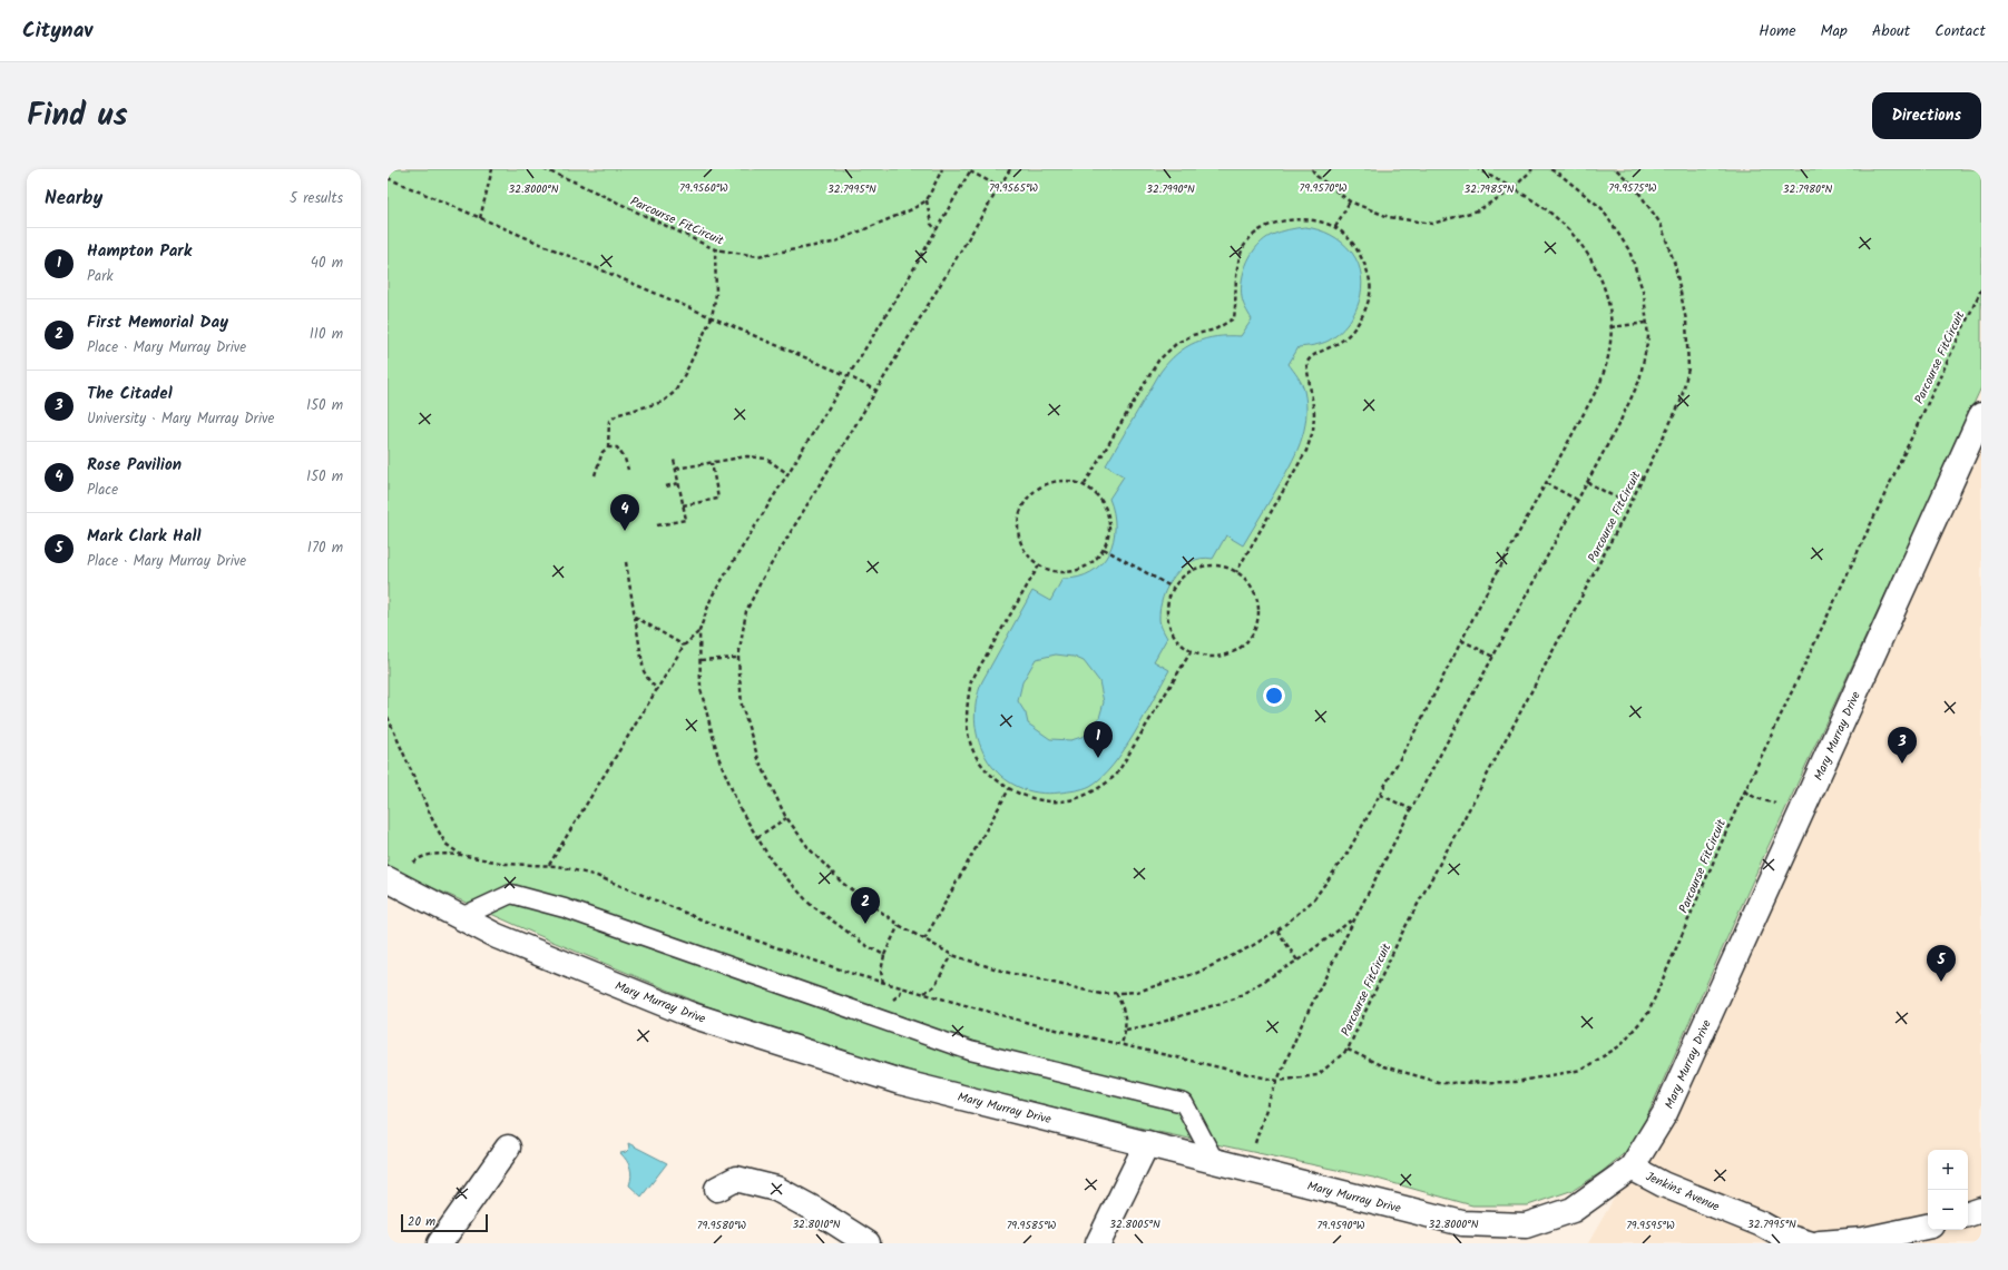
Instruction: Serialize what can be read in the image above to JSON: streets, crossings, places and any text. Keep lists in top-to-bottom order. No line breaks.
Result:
{"streets":{"street":["Mary Murray Drive","Jenkins Avenue"],"path":["Parcourse FitCircuit"]},"crossings":[["Mary Murray Drive","Jenkins Avenue"]],"scale_bar":"20 m","page":{"header":"Citynav","nav":["Home","Map","About","Contact"],"title":"Find us","buttons":"Directions","heading":["Nearby","5 results"],"list":[{"mark":"1","name":"Hampton Park","note":"Park","value":"40 m"},{"mark":"2","name":"First Memorial Day","note":"Place · Mary Murray Drive","value":"110 m"},{"mark":"3","name":"The Citadel","note":"University · Mary Murray Drive","value":"150 m"},{"mark":"4","name":"Rose Pavilion","note":"Place","value":"150 m"},{"mark":"5","name":"Mark Clark Hall","note":"Place · Mary Murray Drive","value":"170 m"}],"pins":["4","1","3","2","5"],"map_buttons":["+","−"],"scale":"20 m"},"coordinates":["79.9560°W","79.9565°W","79.9570°W","79.9575°W","32.8000°N","32.7995°N","32.7990°N","32.7985°N","32.7980°N","32.8010°N","32.8005°N","79.9580°W","79.9585°W","79.9590°W","79.9595°W"]}
